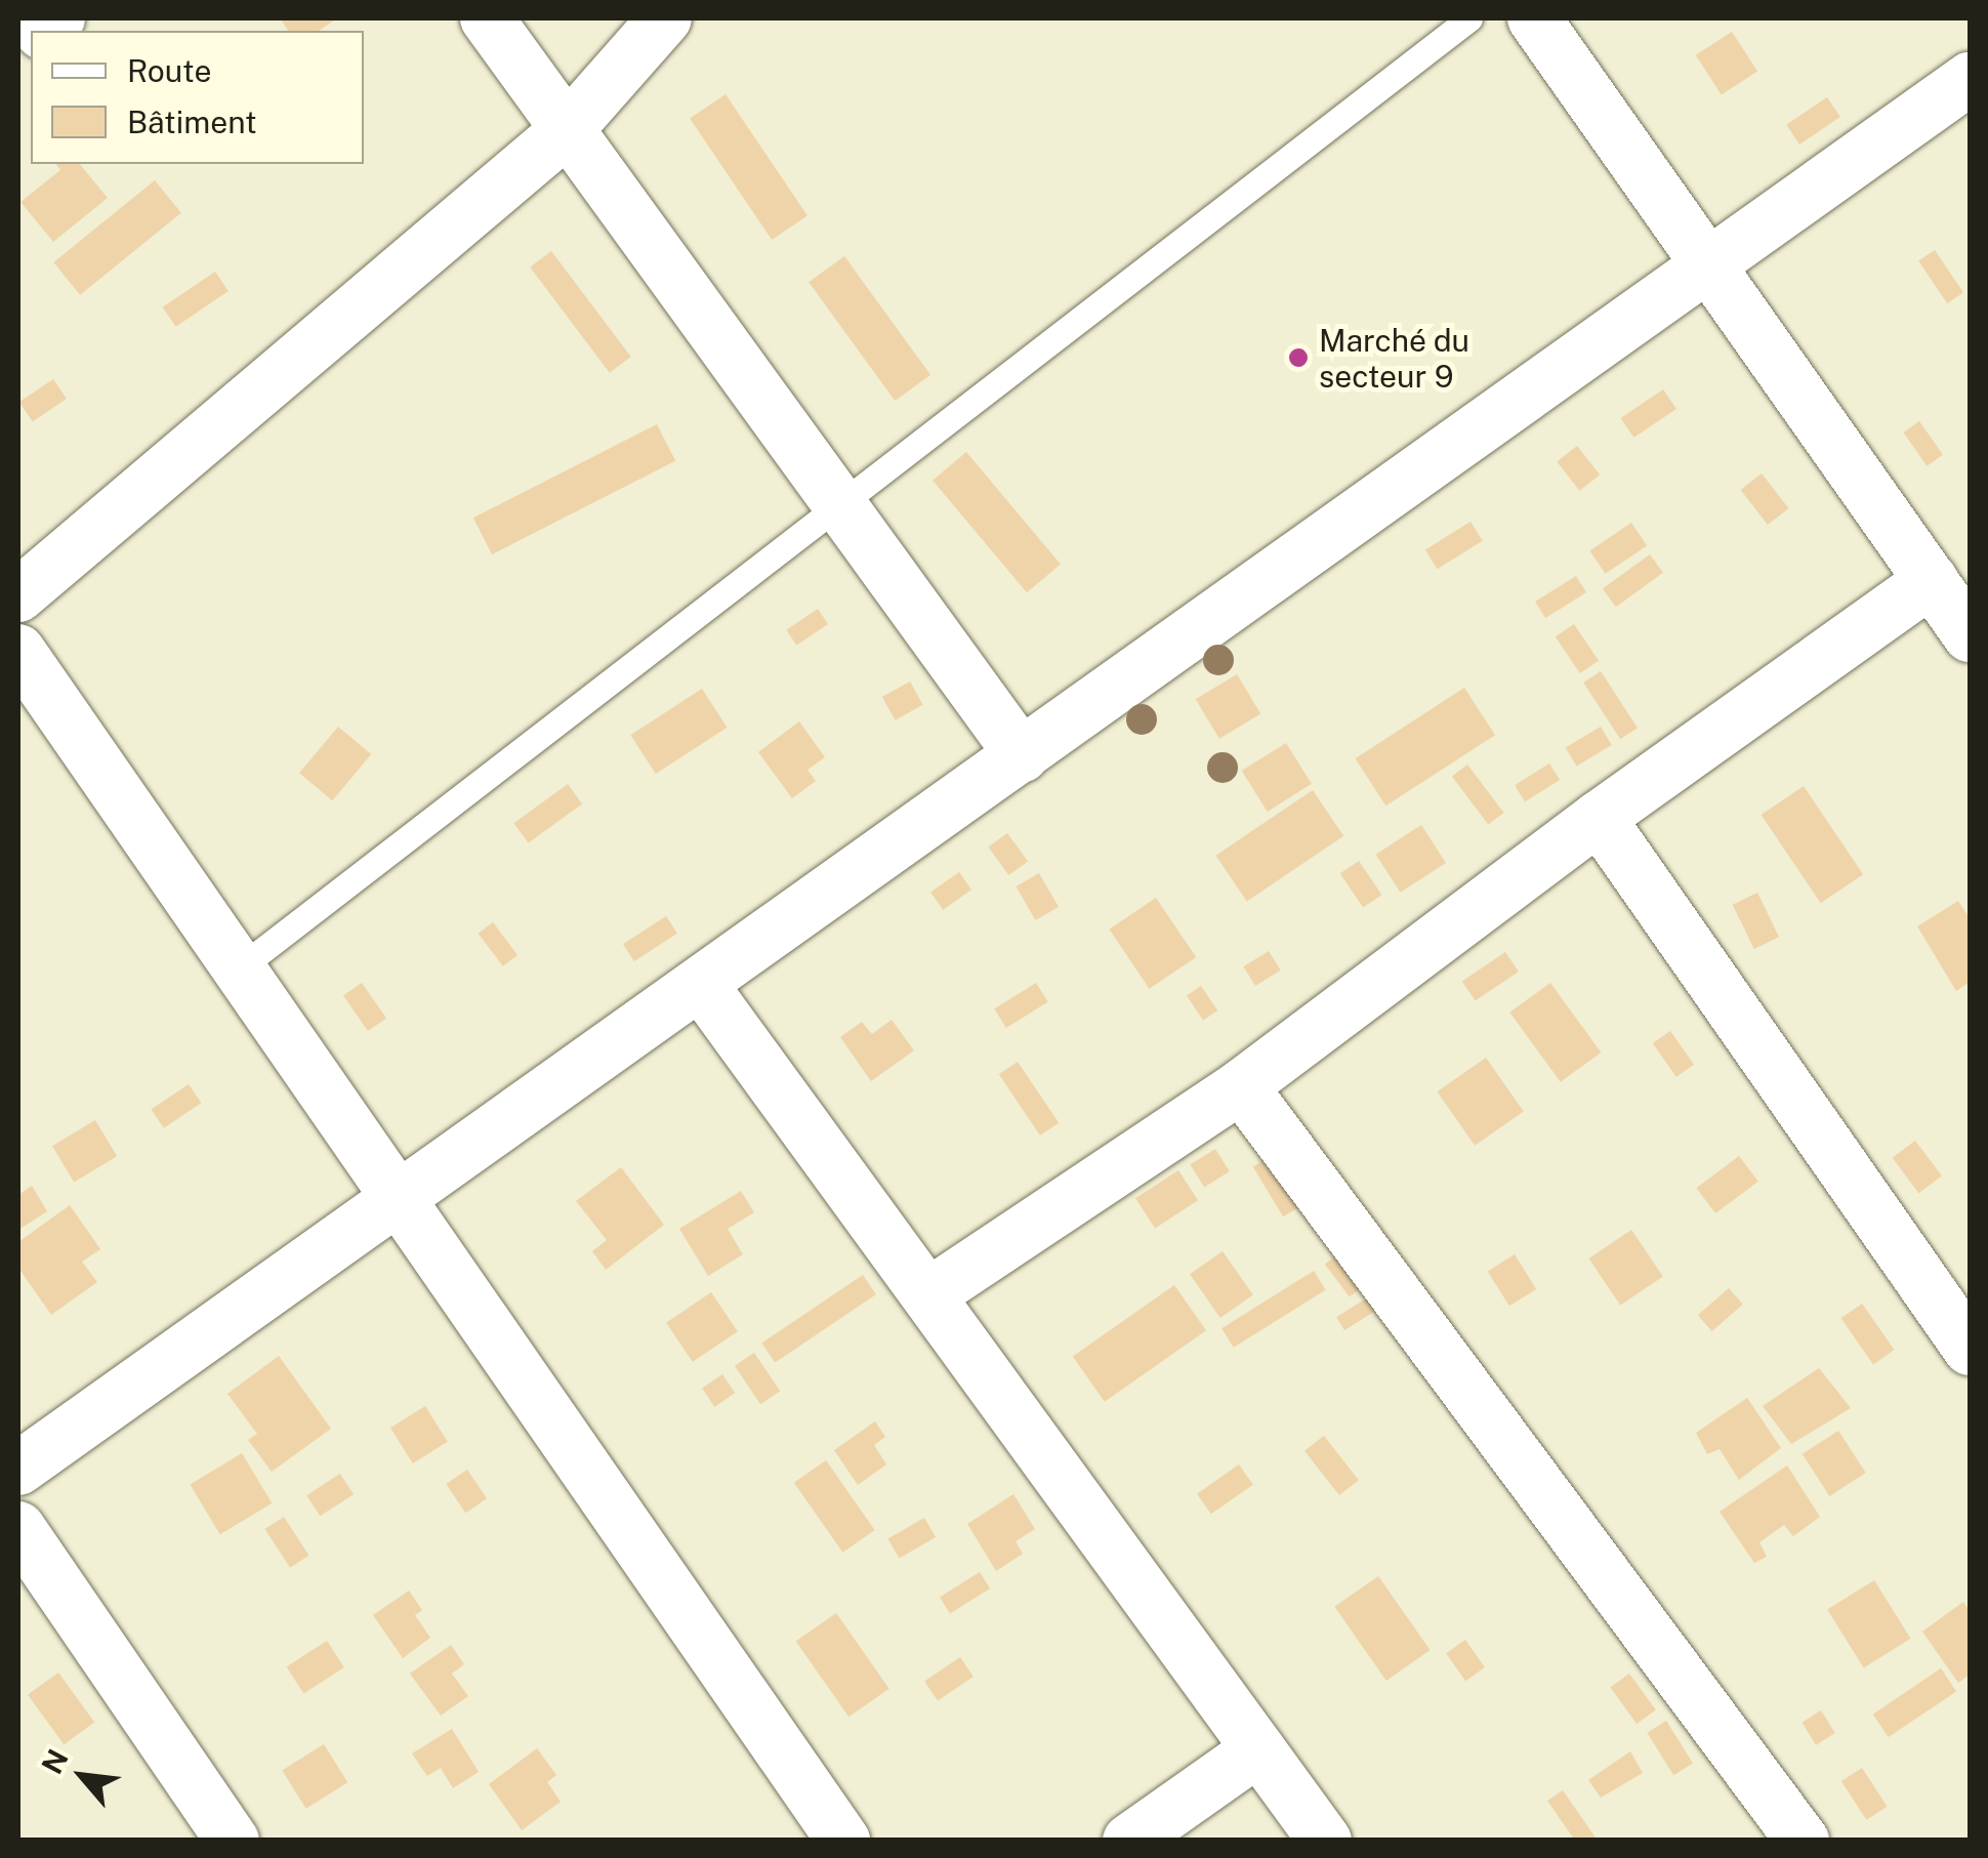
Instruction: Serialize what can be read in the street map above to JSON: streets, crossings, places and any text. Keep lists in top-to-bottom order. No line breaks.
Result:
{"places":["Marché du secteur 9"],"legend":["Route","Bâtiment"],"north":"top left"}
